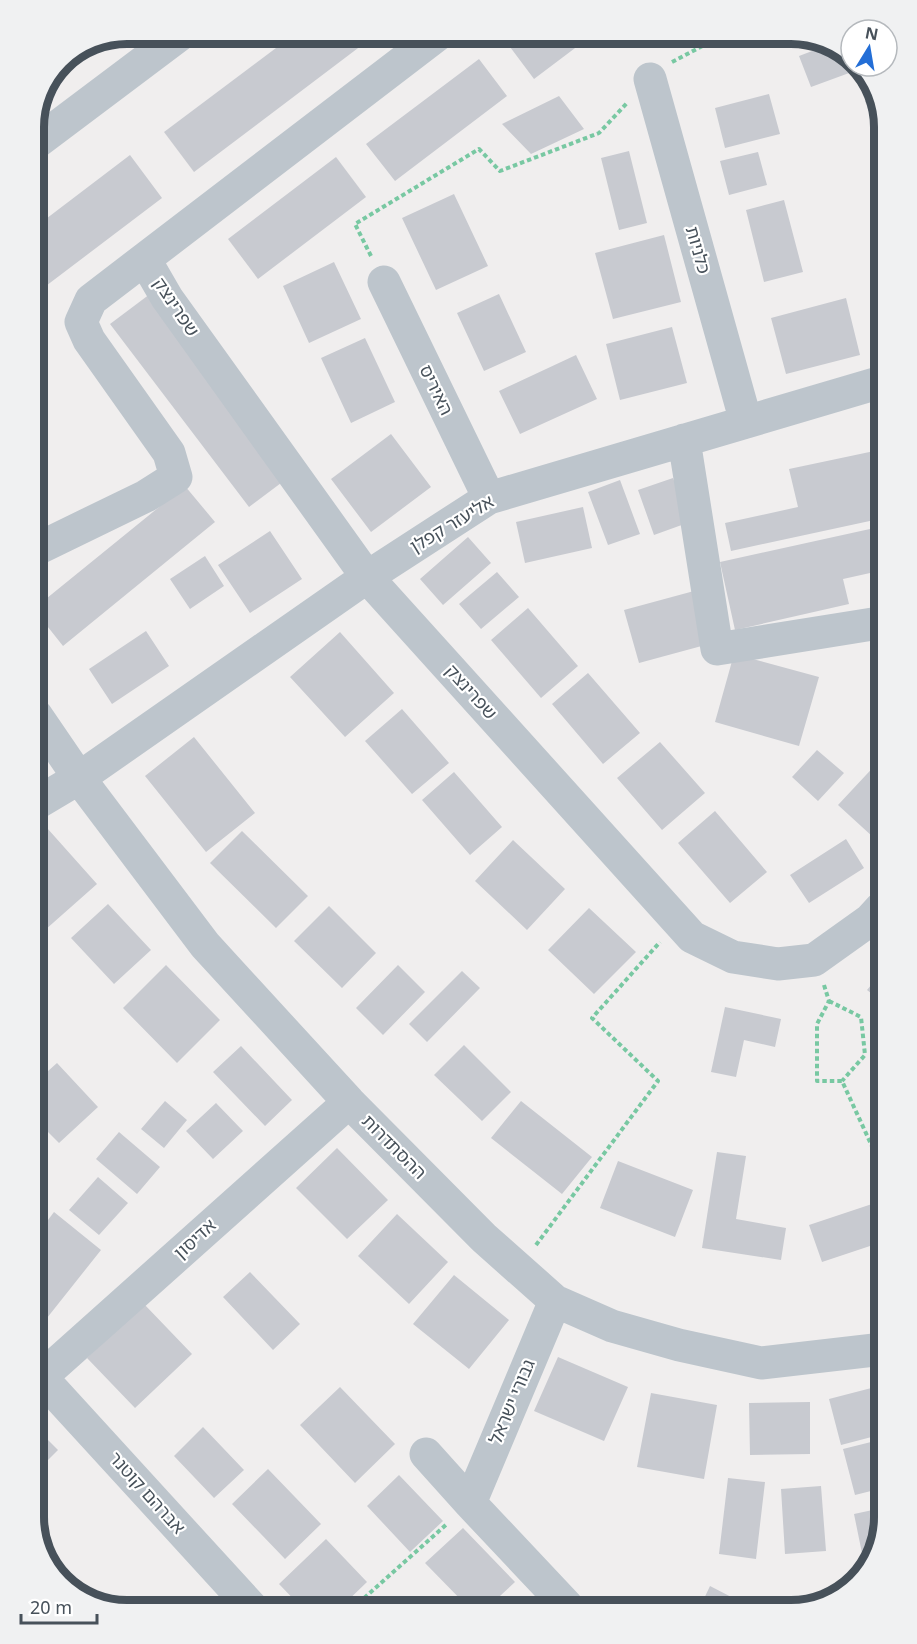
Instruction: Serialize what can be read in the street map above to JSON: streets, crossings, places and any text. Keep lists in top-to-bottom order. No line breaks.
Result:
{"streets":{"street":["כלניות","שפרינצק","האיריס","אליעזר קפלן","ההסתדרות","אדיסון","גבורי ישראל","אברהם קוטנר"]},"crossings":[["כלניות","אליעזר קפלן"],["שפרינצק","אליעזר קפלן"],["האיריס","אליעזר קפלן"],["אליעזר קפלן","ההסתדרות"],["ההסתדרות","אדיסון"],["ההסתדרות","גבורי ישראל"]],"scale_bar":"20 m","north":"top"}
